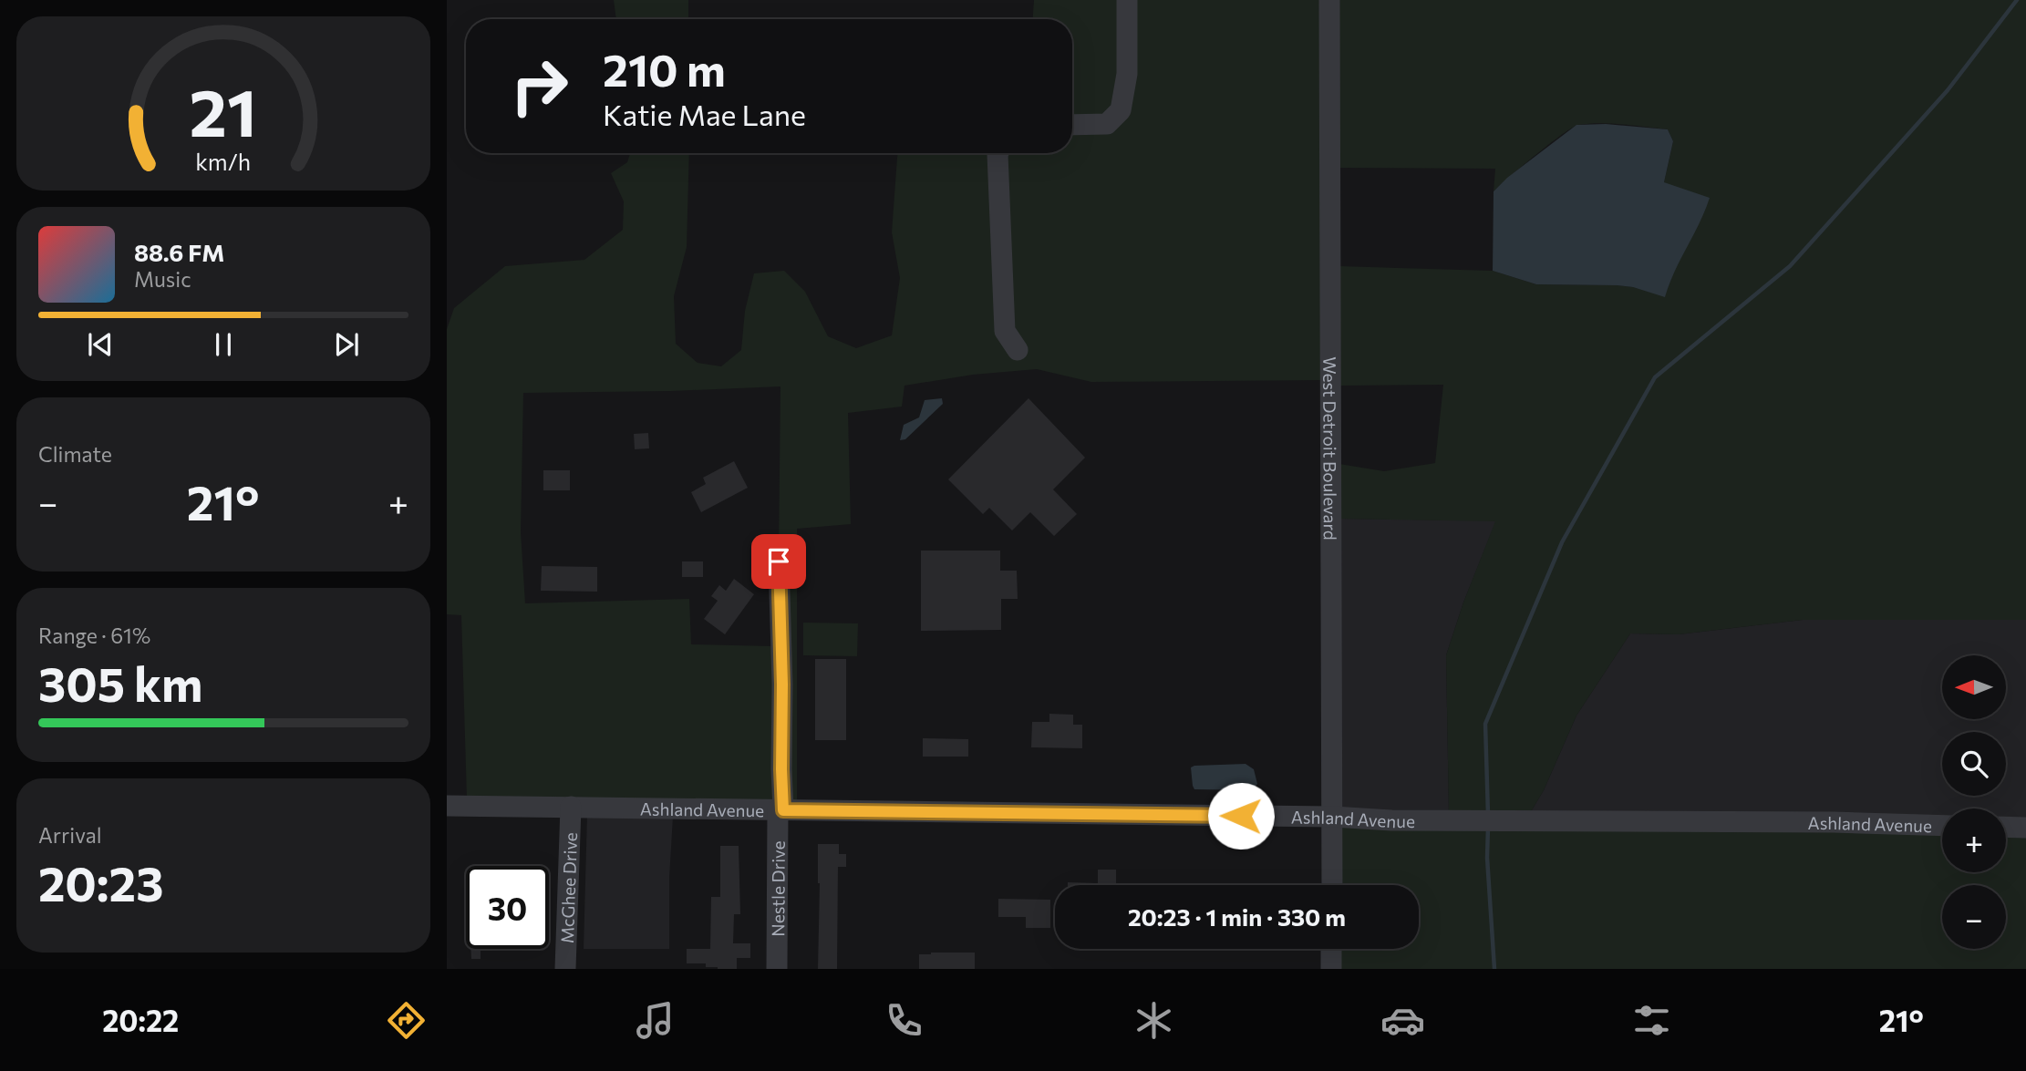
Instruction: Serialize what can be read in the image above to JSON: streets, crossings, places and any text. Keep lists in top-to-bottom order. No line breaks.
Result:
{"streets":{"street":["West Detroit Boulevard","Ashland Avenue","McGhee Drive","Nestle Drive"]},"crossings":[["West Detroit Boulevard","Ashland Avenue"],["Ashland Avenue","McGhee Drive"],["Ashland Avenue","Nestle Drive"]],"north":"left","page":{"turn":["210 m","Katie Mae Lane"],"song":["88.6 FM","Music"],"tile":["Climate",["Range · 61%","305 km"],["Arrival","20:23"]],"heat":["−","21°","+"],"map_buttons":["+","−"],"limit":"30","trip":"20:23 · 1 min · 330 m","tabs":["20:22","21°"],"gauge":["21","km/h"]}}
